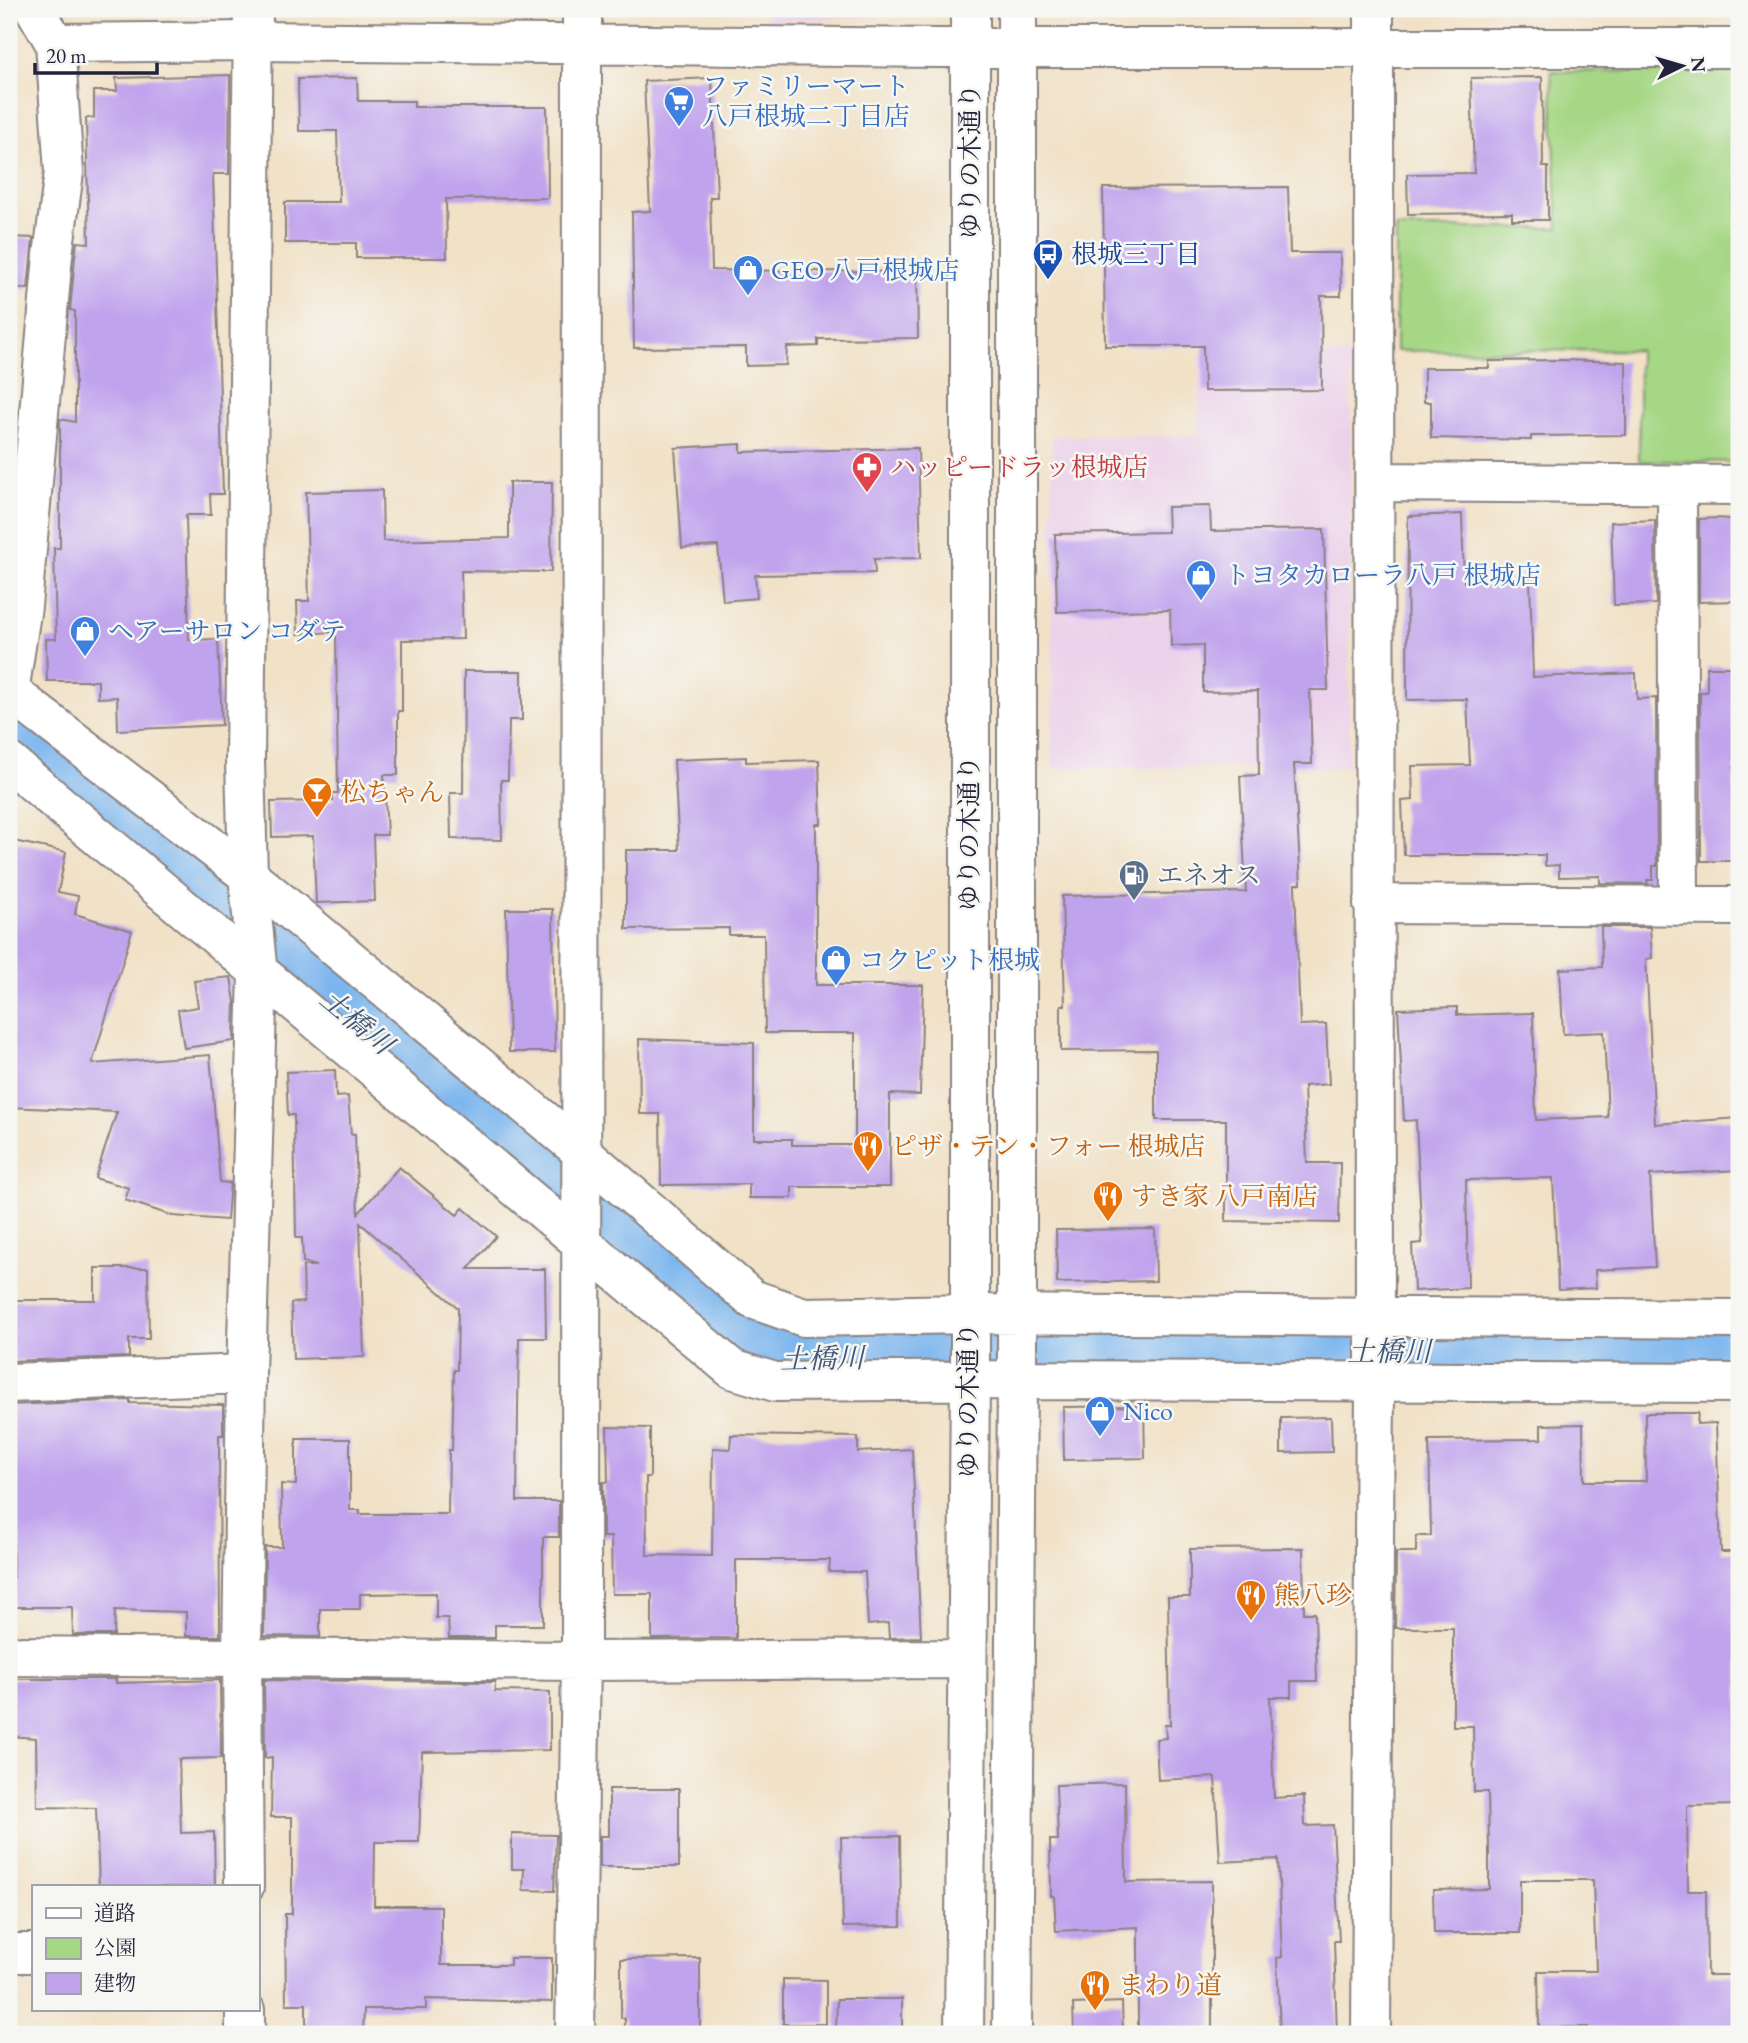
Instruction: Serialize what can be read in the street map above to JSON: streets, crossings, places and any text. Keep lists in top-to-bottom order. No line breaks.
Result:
{"streets":{"street":["ゆりの木通り"]},"water":["土橋川"],"places":{"supermarket":["ファミリーマート 八戸根城二丁目店"],"bus stop":["根城三丁目"],"shop":["GEO 八戸根城店","トヨタカローラ八戸 根城店","ヘアーサロン コダテ","コクピット根城","Nico"],"pharmacy":["ハッピードラッ根城店"],"bar":["松ちゃん"],"fuel station":["エネオス"],"restaurant":["ピザ・テン・フォー 根城店","すき家 八戸南店","熊八珍","まわり道"]},"legend":["道路","公園","建物"],"scale_bar":"20 m","north":"right"}
